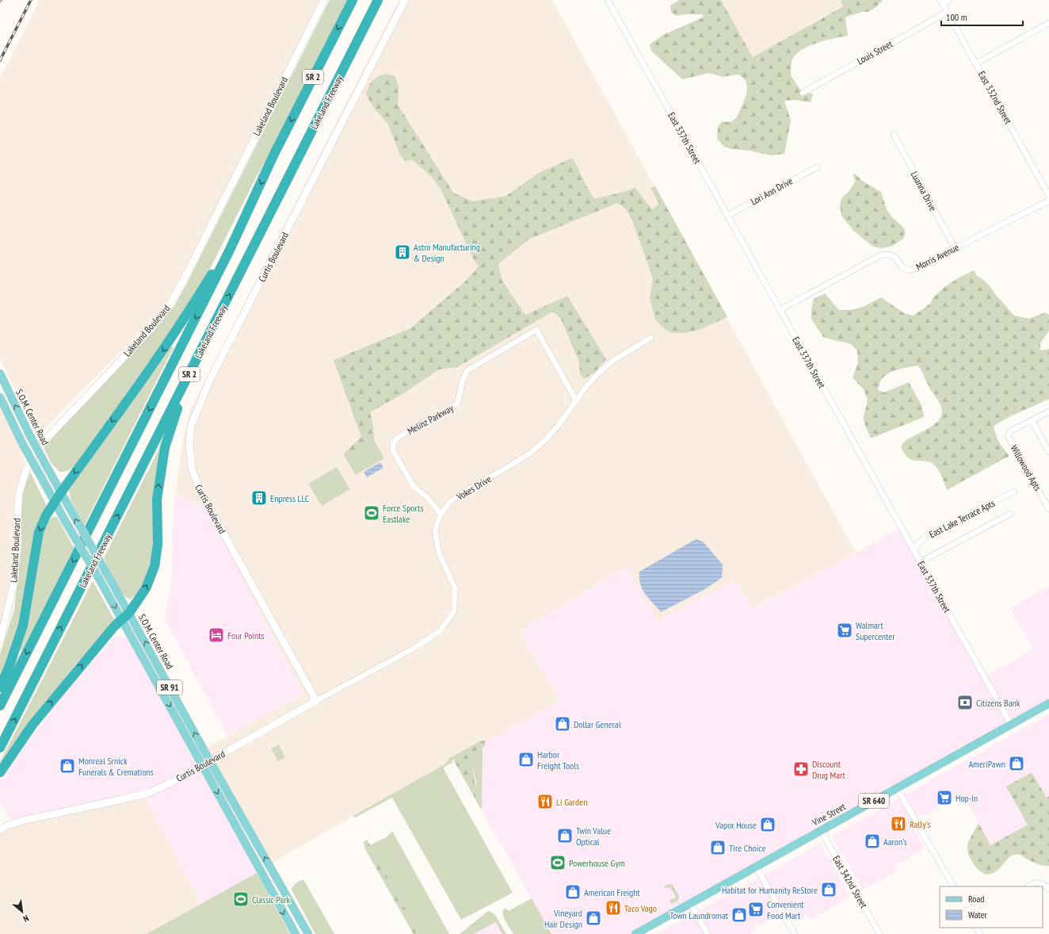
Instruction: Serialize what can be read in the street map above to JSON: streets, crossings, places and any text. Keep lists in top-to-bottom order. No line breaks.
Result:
{"streets":{"highway":["SR 2","Lakeland Freeway"],"main road":["S.O.M. Center Road","SR 91","SR 640","Vine Street"],"street":["Louis Street","East 332nd Street","Lakeland Boulevard","East 337th Street","Lori Ann Drive","Luanna Drive","Curtis Boulevard","Morris Avenue","Melinz Parkway","Willowood Apts","Vokes Drive","East Lake Terrace Apts","East 342nd Street"]},"crossings":[["Louis Street","East 332nd Street"],["East 337th Street","Lori Ann Drive"],["East 337th Street","Morris Avenue"],["East 337th Street","East Lake Terrace Apts"],["East 337th Street","Vine Street"],["Luanna Drive","Morris Avenue"],["Curtis Boulevard","S.O.M. Center Road"],["Curtis Boulevard","Vokes Drive"],["Melinz Parkway","Vokes Drive"],["Vine Street","East 342nd Street"]],"places":{"building":["Astro Manufacturing & Design","Enpress LLC"],"sports":["Force Sports Eastlake","Powerhouse Gym","Classic Park"],"supermarket":["Walmart Supercenter","Hop-In","Convenient Food Mart"],"hotel":["Four Points"],"bank":["Citizens Bank"],"shop":["Dollar General","Harbor Freight Tools","AmeriPawn","Monreal Srnick Funerals & Cremations","Vapor House","Twin Value Optical","Aaron's","Tire Choice","Habitat for Humanity ReStore","American Freight","Town Laundromat","Vineyard Hair Design"],"pharmacy":["Discount Drug Mart"],"restaurant":["Li Garden","Rally's","Taco Vago"]},"legend":["Road","Water"],"scale_bar":"100 m","north":"bottom right"}
